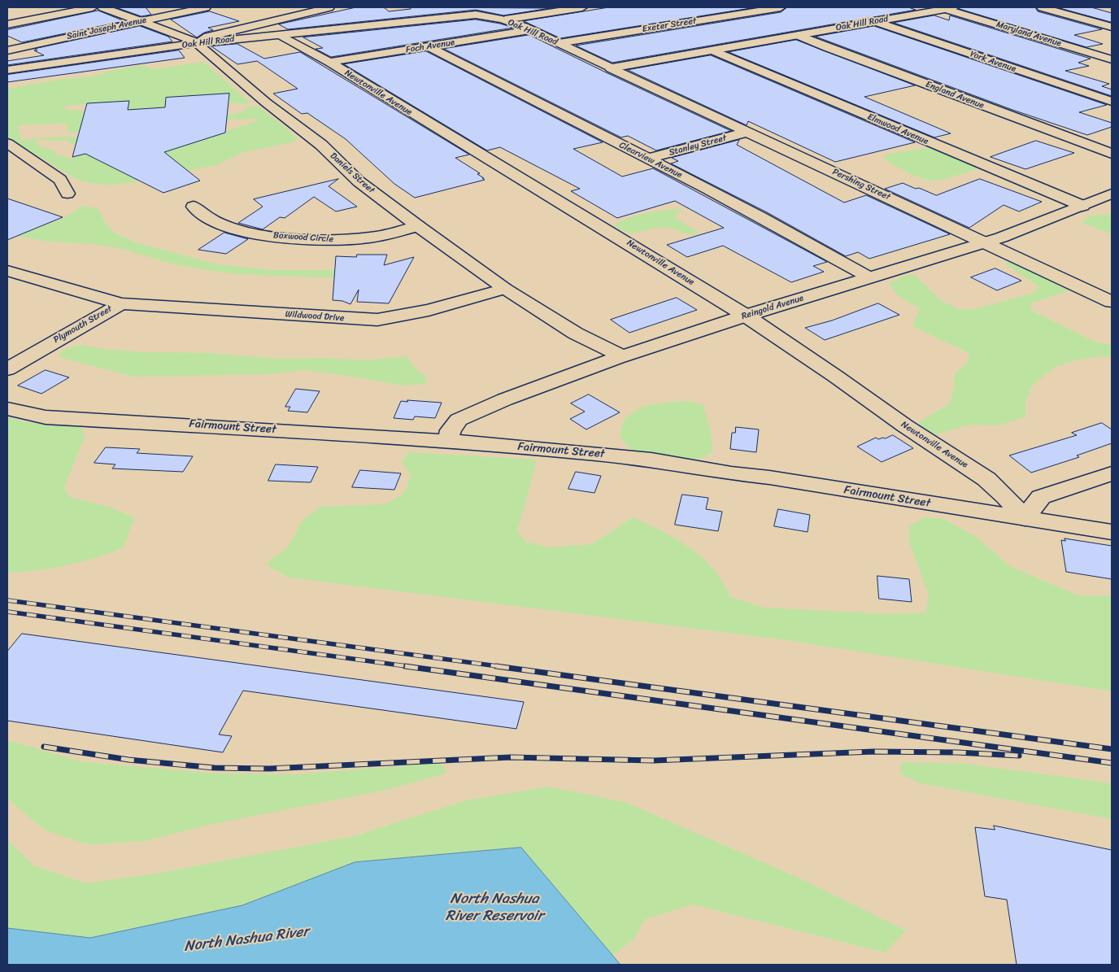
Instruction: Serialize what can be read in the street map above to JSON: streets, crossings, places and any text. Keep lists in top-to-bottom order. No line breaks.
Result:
{"streets":{"street":["Oak Hill Road","Exeter Street","Saint Joseph Avenue","Maryland Avenue","Foch Avenue","York Avenue","Newtonville Avenue","England Avenue","Elmwood Avenue","Stanley Street","Clearview Avenue","Daniels Street","Pershing Street","Boxwood Circle","Reingold Avenue","Wildwood Drive","Plymouth Street","Fairmount Street"]},"crossings":[["Oak Hill Road","Exeter Street"],["Oak Hill Road","Maryland Avenue"],["Oak Hill Road","Foch Avenue"],["Oak Hill Road","York Avenue"],["Oak Hill Road","Newtonville Avenue"],["Oak Hill Road","England Avenue"],["Oak Hill Road","Elmwood Avenue"],["Oak Hill Road","Daniels Street"],["Oak Hill Road","Pershing Street"],["Saint Joseph Avenue","Daniels Street"],["Foch Avenue","Newtonville Avenue"],["Foch Avenue","Clearview Avenue"],["Newtonville Avenue","Reingold Avenue"],["Newtonville Avenue","Fairmount Street"],["Elmwood Avenue","Reingold Avenue"],["Stanley Street","Clearview Avenue"],["Stanley Street","Pershing Street"],["Clearview Avenue","Reingold Avenue"],["Daniels Street","Boxwood Circle"],["Daniels Street","Reingold Avenue"],["Daniels Street","Wildwood Drive"],["Pershing Street","Reingold Avenue"],["Reingold Avenue","Fairmount Street"],["Wildwood Drive","Plymouth Street"]],"water":["North Nashua River Reservoir","North Nashua River"]}
